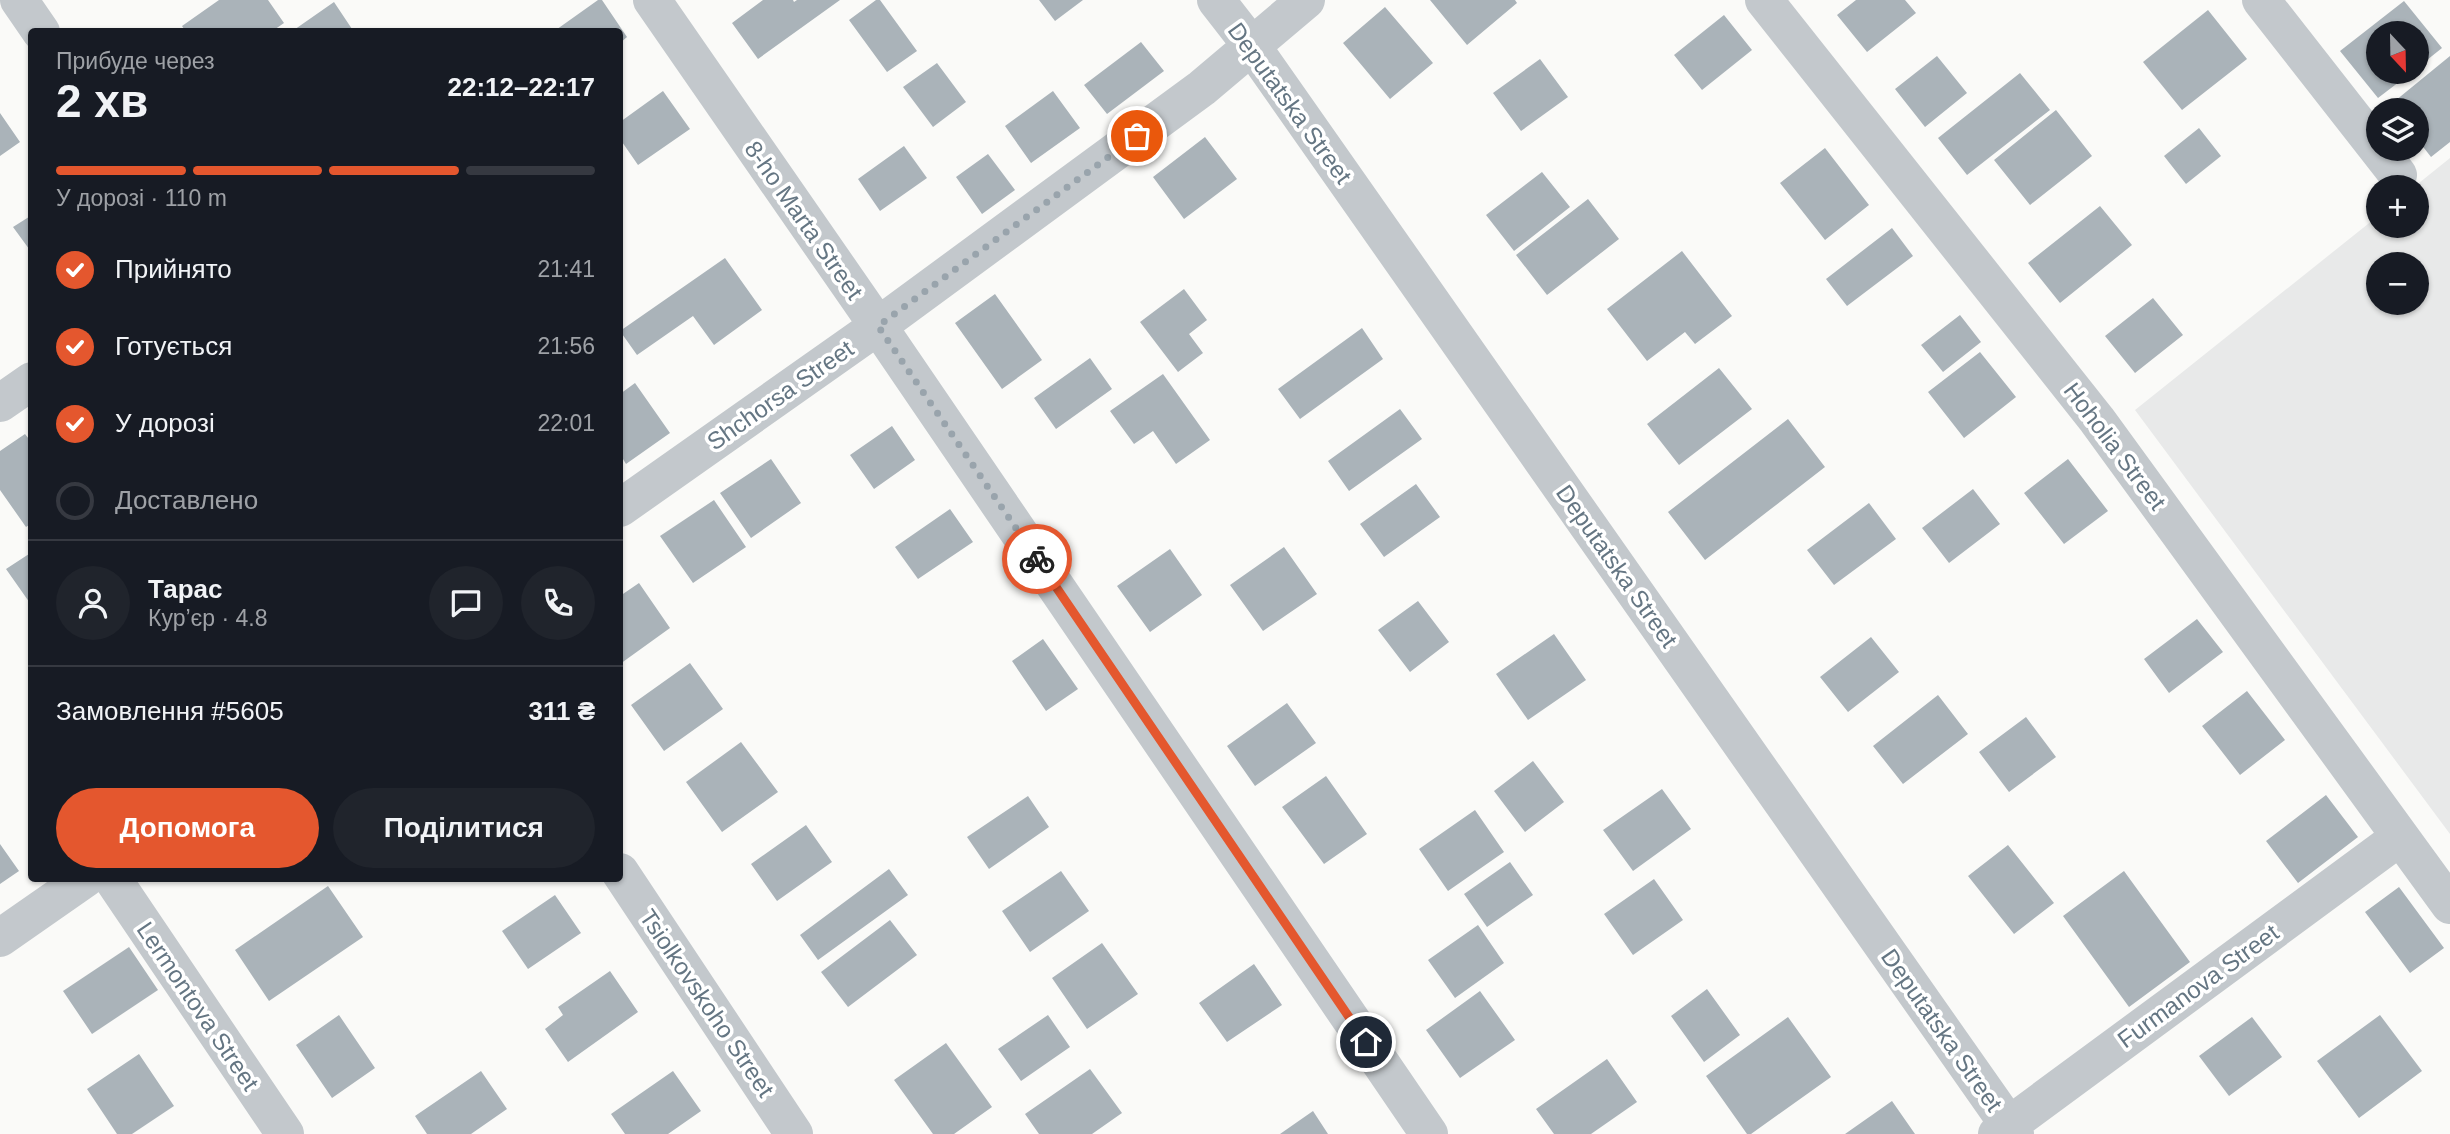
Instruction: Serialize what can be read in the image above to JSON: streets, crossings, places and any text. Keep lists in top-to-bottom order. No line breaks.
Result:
{"streets":{"street":["Deputatska Street","8-ho Marta Street","Shchorsa Street","Hoholia Street","Furmanova Street","Tsiolkovskoho Street","Lermontova Street"]},"crossings":[["Deputatska Street","Shchorsa Street"],["Deputatska Street","Furmanova Street"],["8-ho Marta Street","Shchorsa Street"],["Hoholia Street","Furmanova Street"]],"north":"bottom","page":{"map_buttons":["+","−"],"heading":["2 хв","Прибуде через","22:12–22:17"],"panel":["Тарас","Кур’єр · 4.8","Замовлення #5605","311 ₴"],"bar":"У дорозі · 110 m","list":[["Прийнято","21:41"],["Готується","21:56"],["У дорозі","22:01"],"Доставлено"],"buttons":["Допомога","Поділитися"]}}
